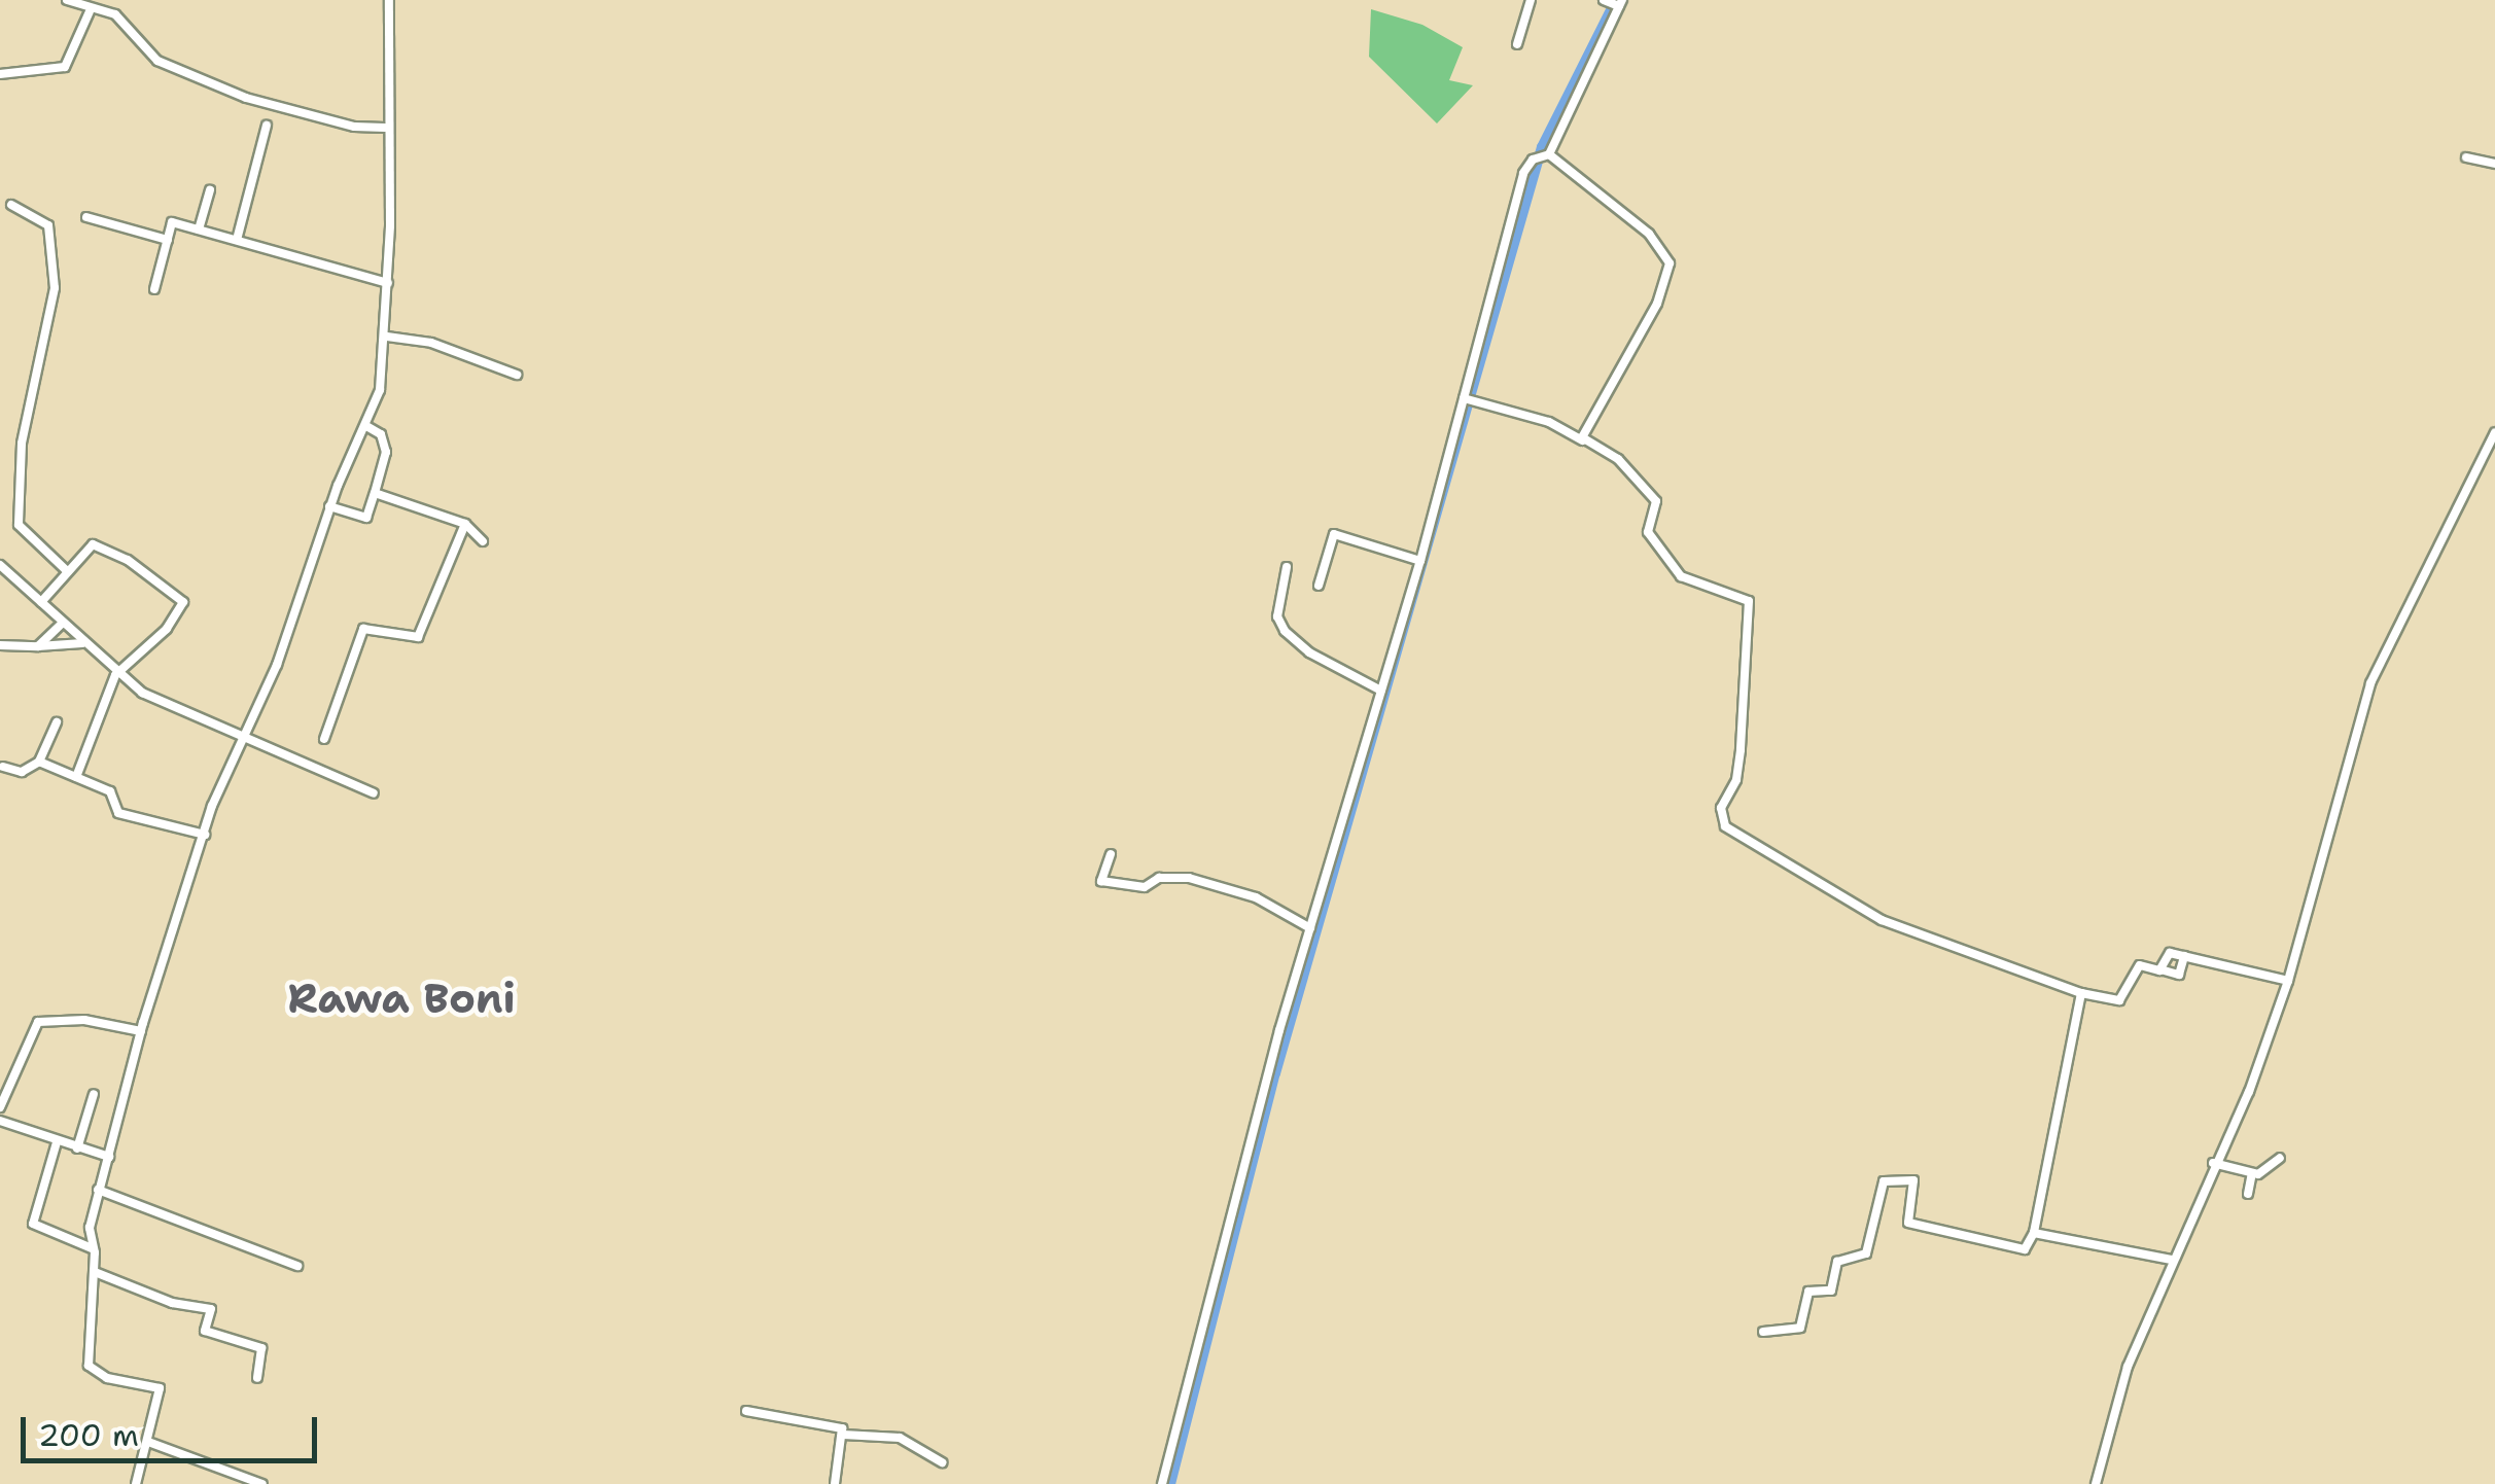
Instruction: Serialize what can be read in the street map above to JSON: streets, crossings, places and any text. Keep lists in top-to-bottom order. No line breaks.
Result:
{"districts":["Rawa Boni"],"scale_bar":"200 m"}
